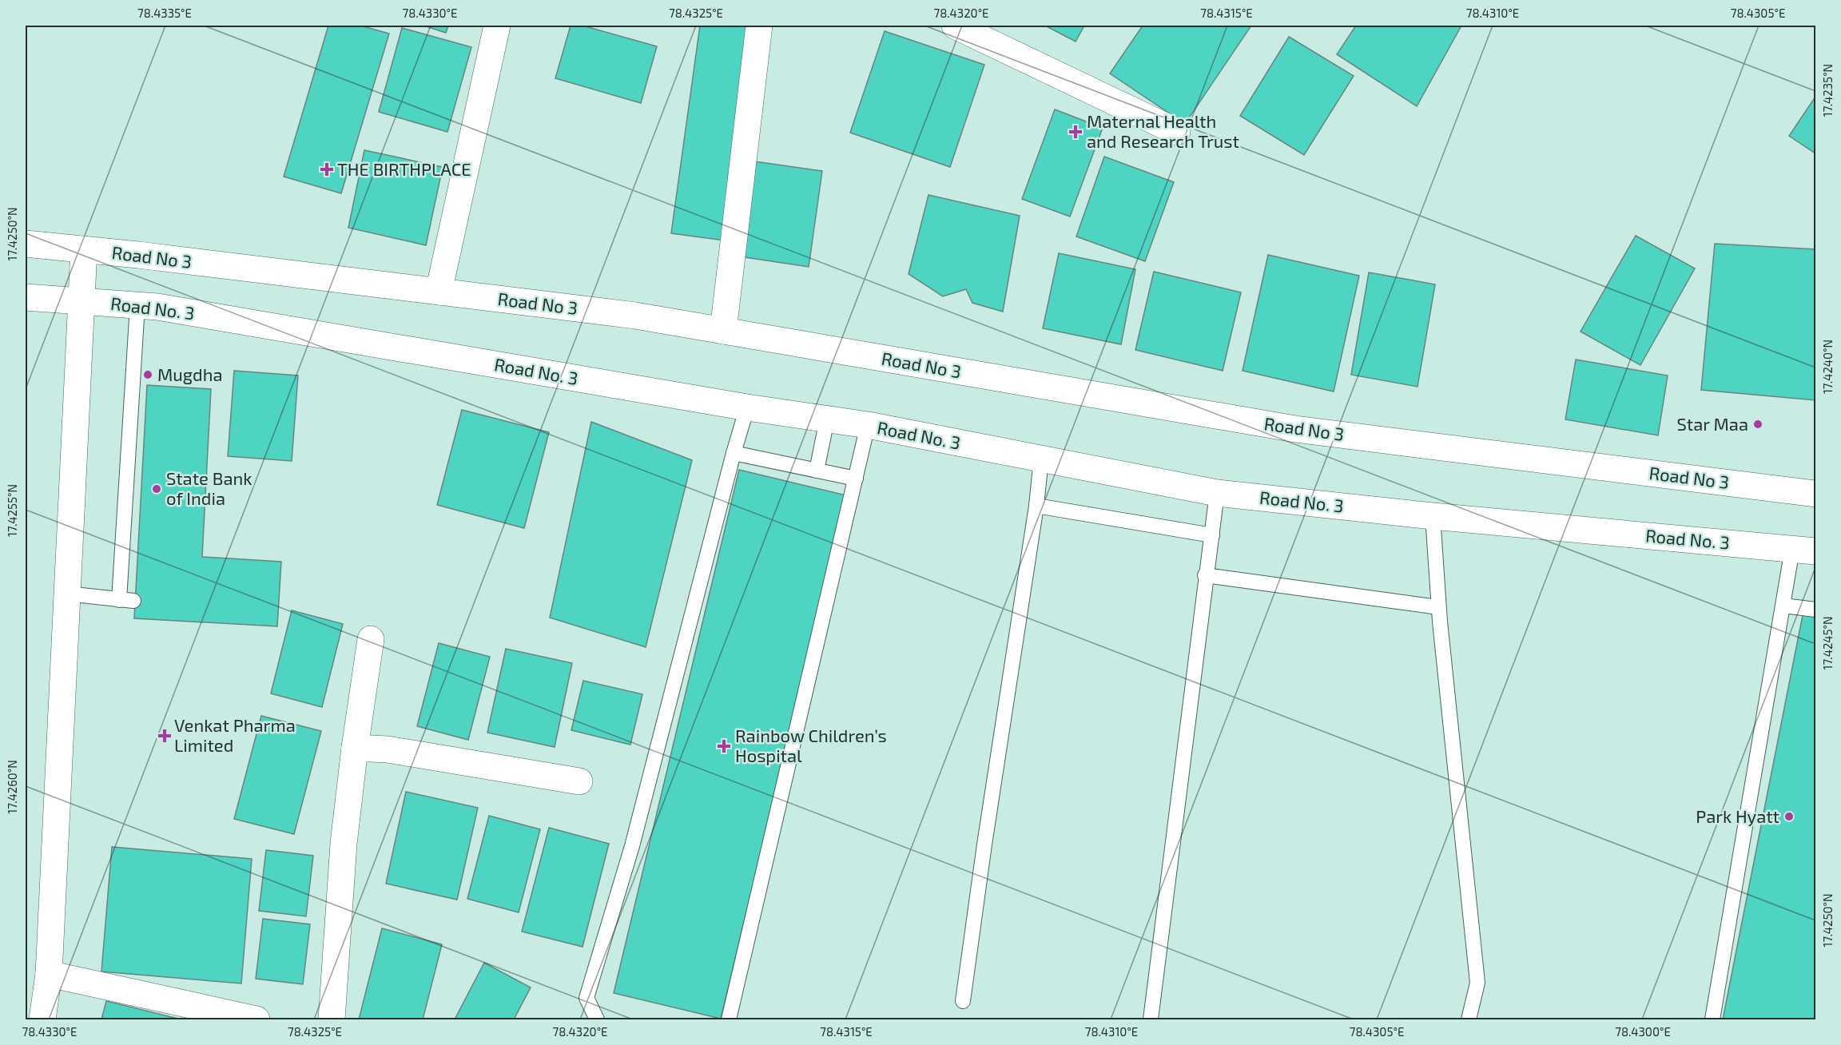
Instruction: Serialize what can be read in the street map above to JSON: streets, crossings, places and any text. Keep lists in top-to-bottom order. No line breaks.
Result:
{"streets":{"main road":["Road No 3","Road No. 3"]},"places":{"health":["Maternal Health and Research Trust","THE BIRTHPLACE","Venkat Pharma Limited","Rainbow Children’s Hospital"],"other":["Mugdha","Star Maa","State Bank of India","Park Hyatt"]},"coordinates":["78.4335°E","78.4330°E","78.4325°E","78.4320°E","78.4315°E","78.4310°E","78.4305°E","17.4235°N","17.4250°N","17.4240°N","17.4255°N","17.4245°N","17.4260°N","78.4300°E"]}
